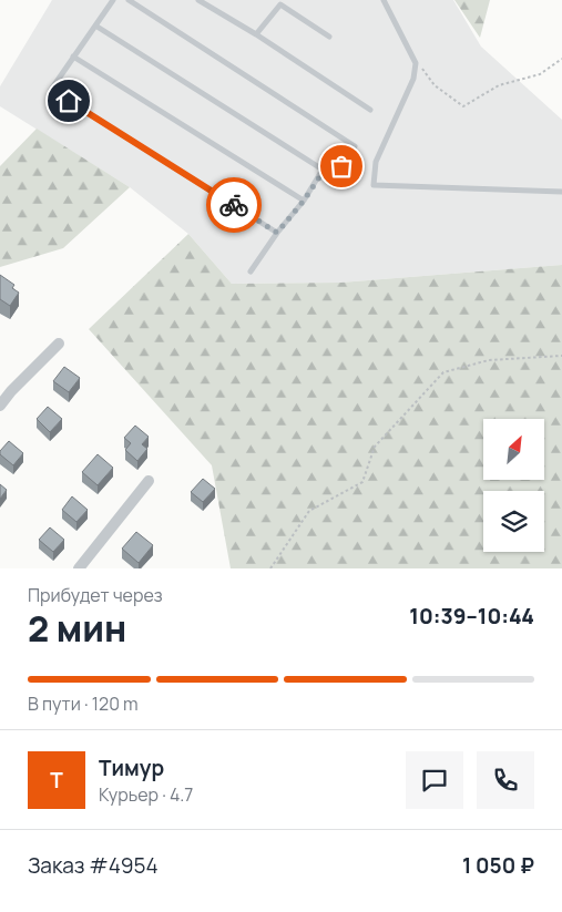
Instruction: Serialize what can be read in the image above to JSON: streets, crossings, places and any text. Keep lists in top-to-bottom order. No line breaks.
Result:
{"north":"top right","page":{"heading":["2 мин","Прибудет через","10:39–10:44"],"panel":["Тимур","Курьер · 4.7","Заказ #4954","1 050 ₽"],"bar":"В пути · 120 m","round":"Т"}}
